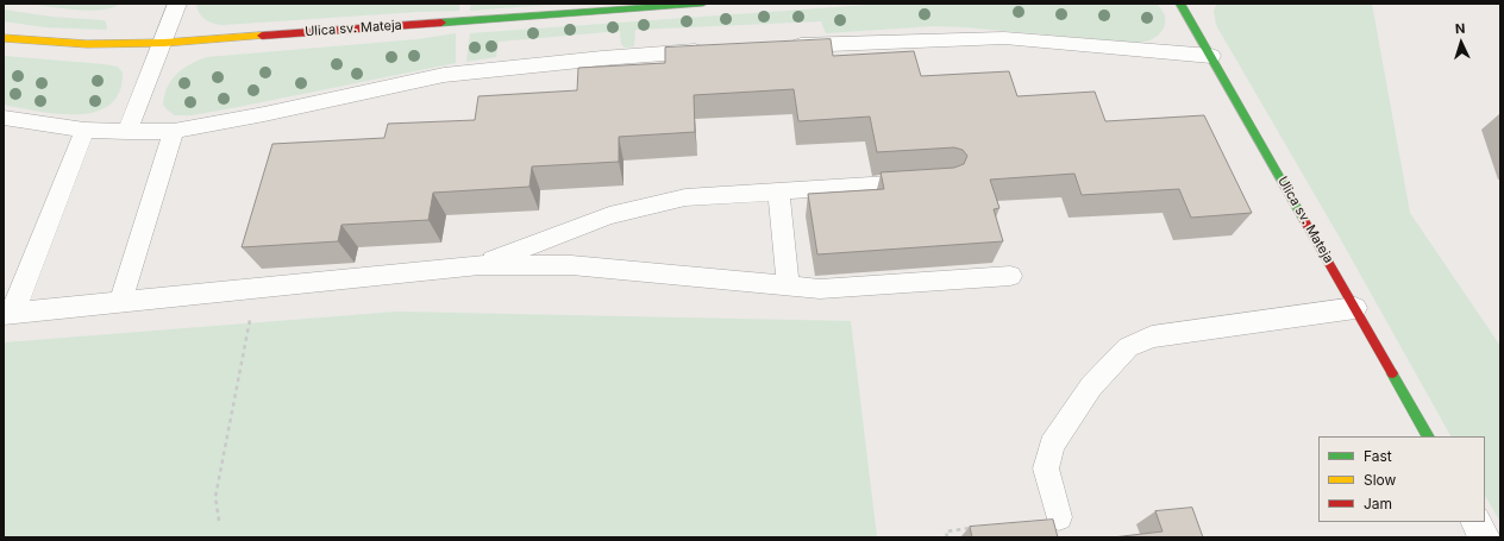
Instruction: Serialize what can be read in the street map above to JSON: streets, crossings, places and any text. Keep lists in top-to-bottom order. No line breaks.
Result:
{"streets":{"street":["Ulica sv. Mateja"]},"legend":["Fast","Slow","Jam"],"north":"top"}
